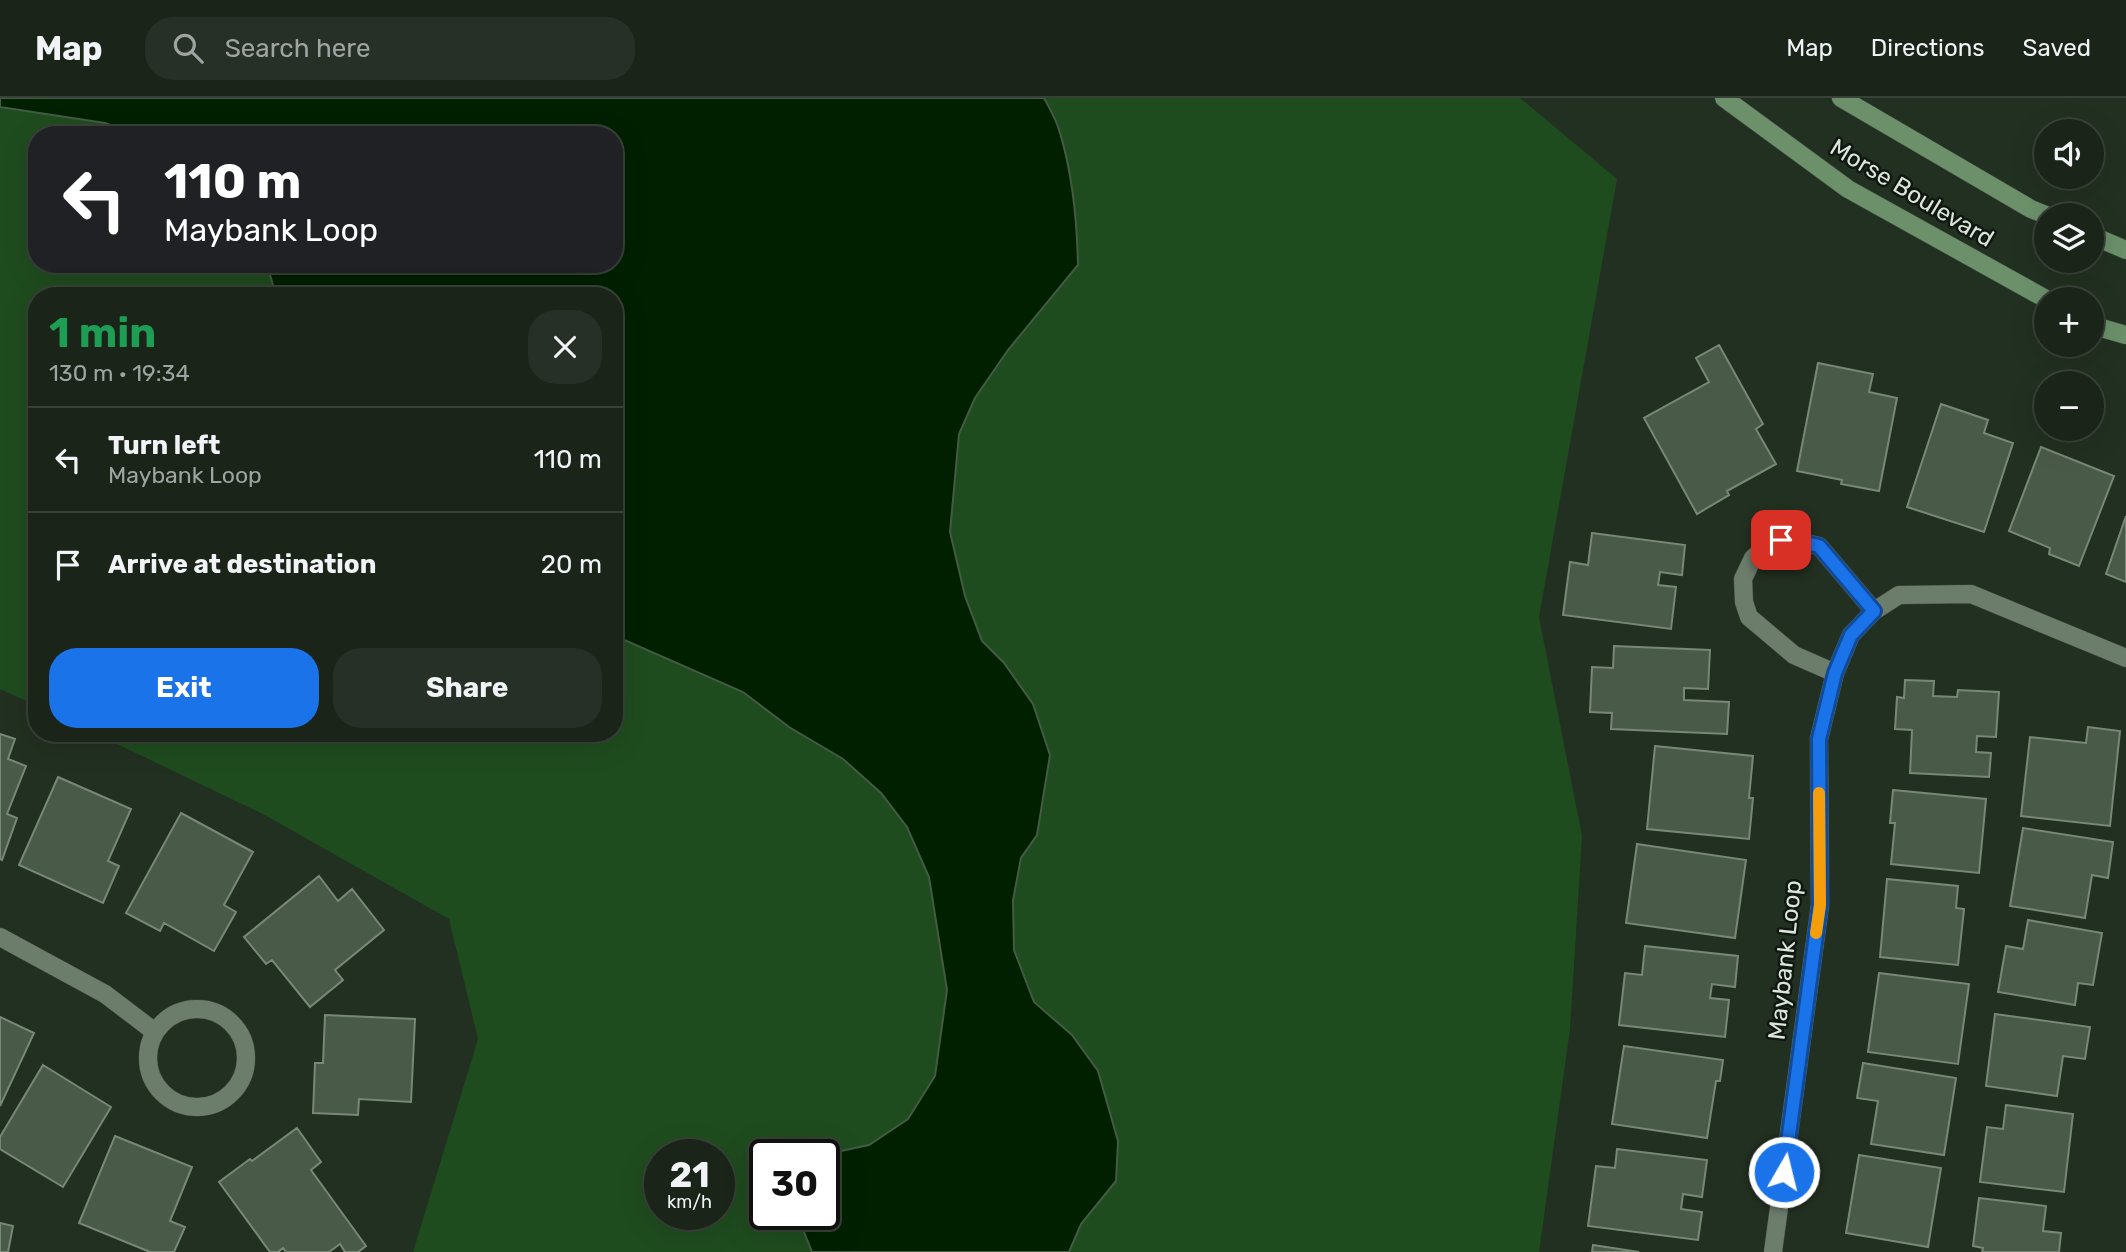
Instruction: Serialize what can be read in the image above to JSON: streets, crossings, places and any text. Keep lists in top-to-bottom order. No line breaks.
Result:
{"streets":{"main road":["Morse Boulevard"],"street":["Maybank Loop"]},"page":{"header":"Map","search":"Search here","nav":["Map","Directions","Saved"],"map_buttons":["+","−"],"turn":["110 m","Maybank Loop"],"heading":["1 min","130 m · 19:34"],"list":[{"name":"Turn left","note":"Maybank Loop","value":"110 m"},{"name":"Arrive at destination","value":"20 m"}],"buttons":["Exit","Share"],"speed":"21 km/h","limit":"30"}}
